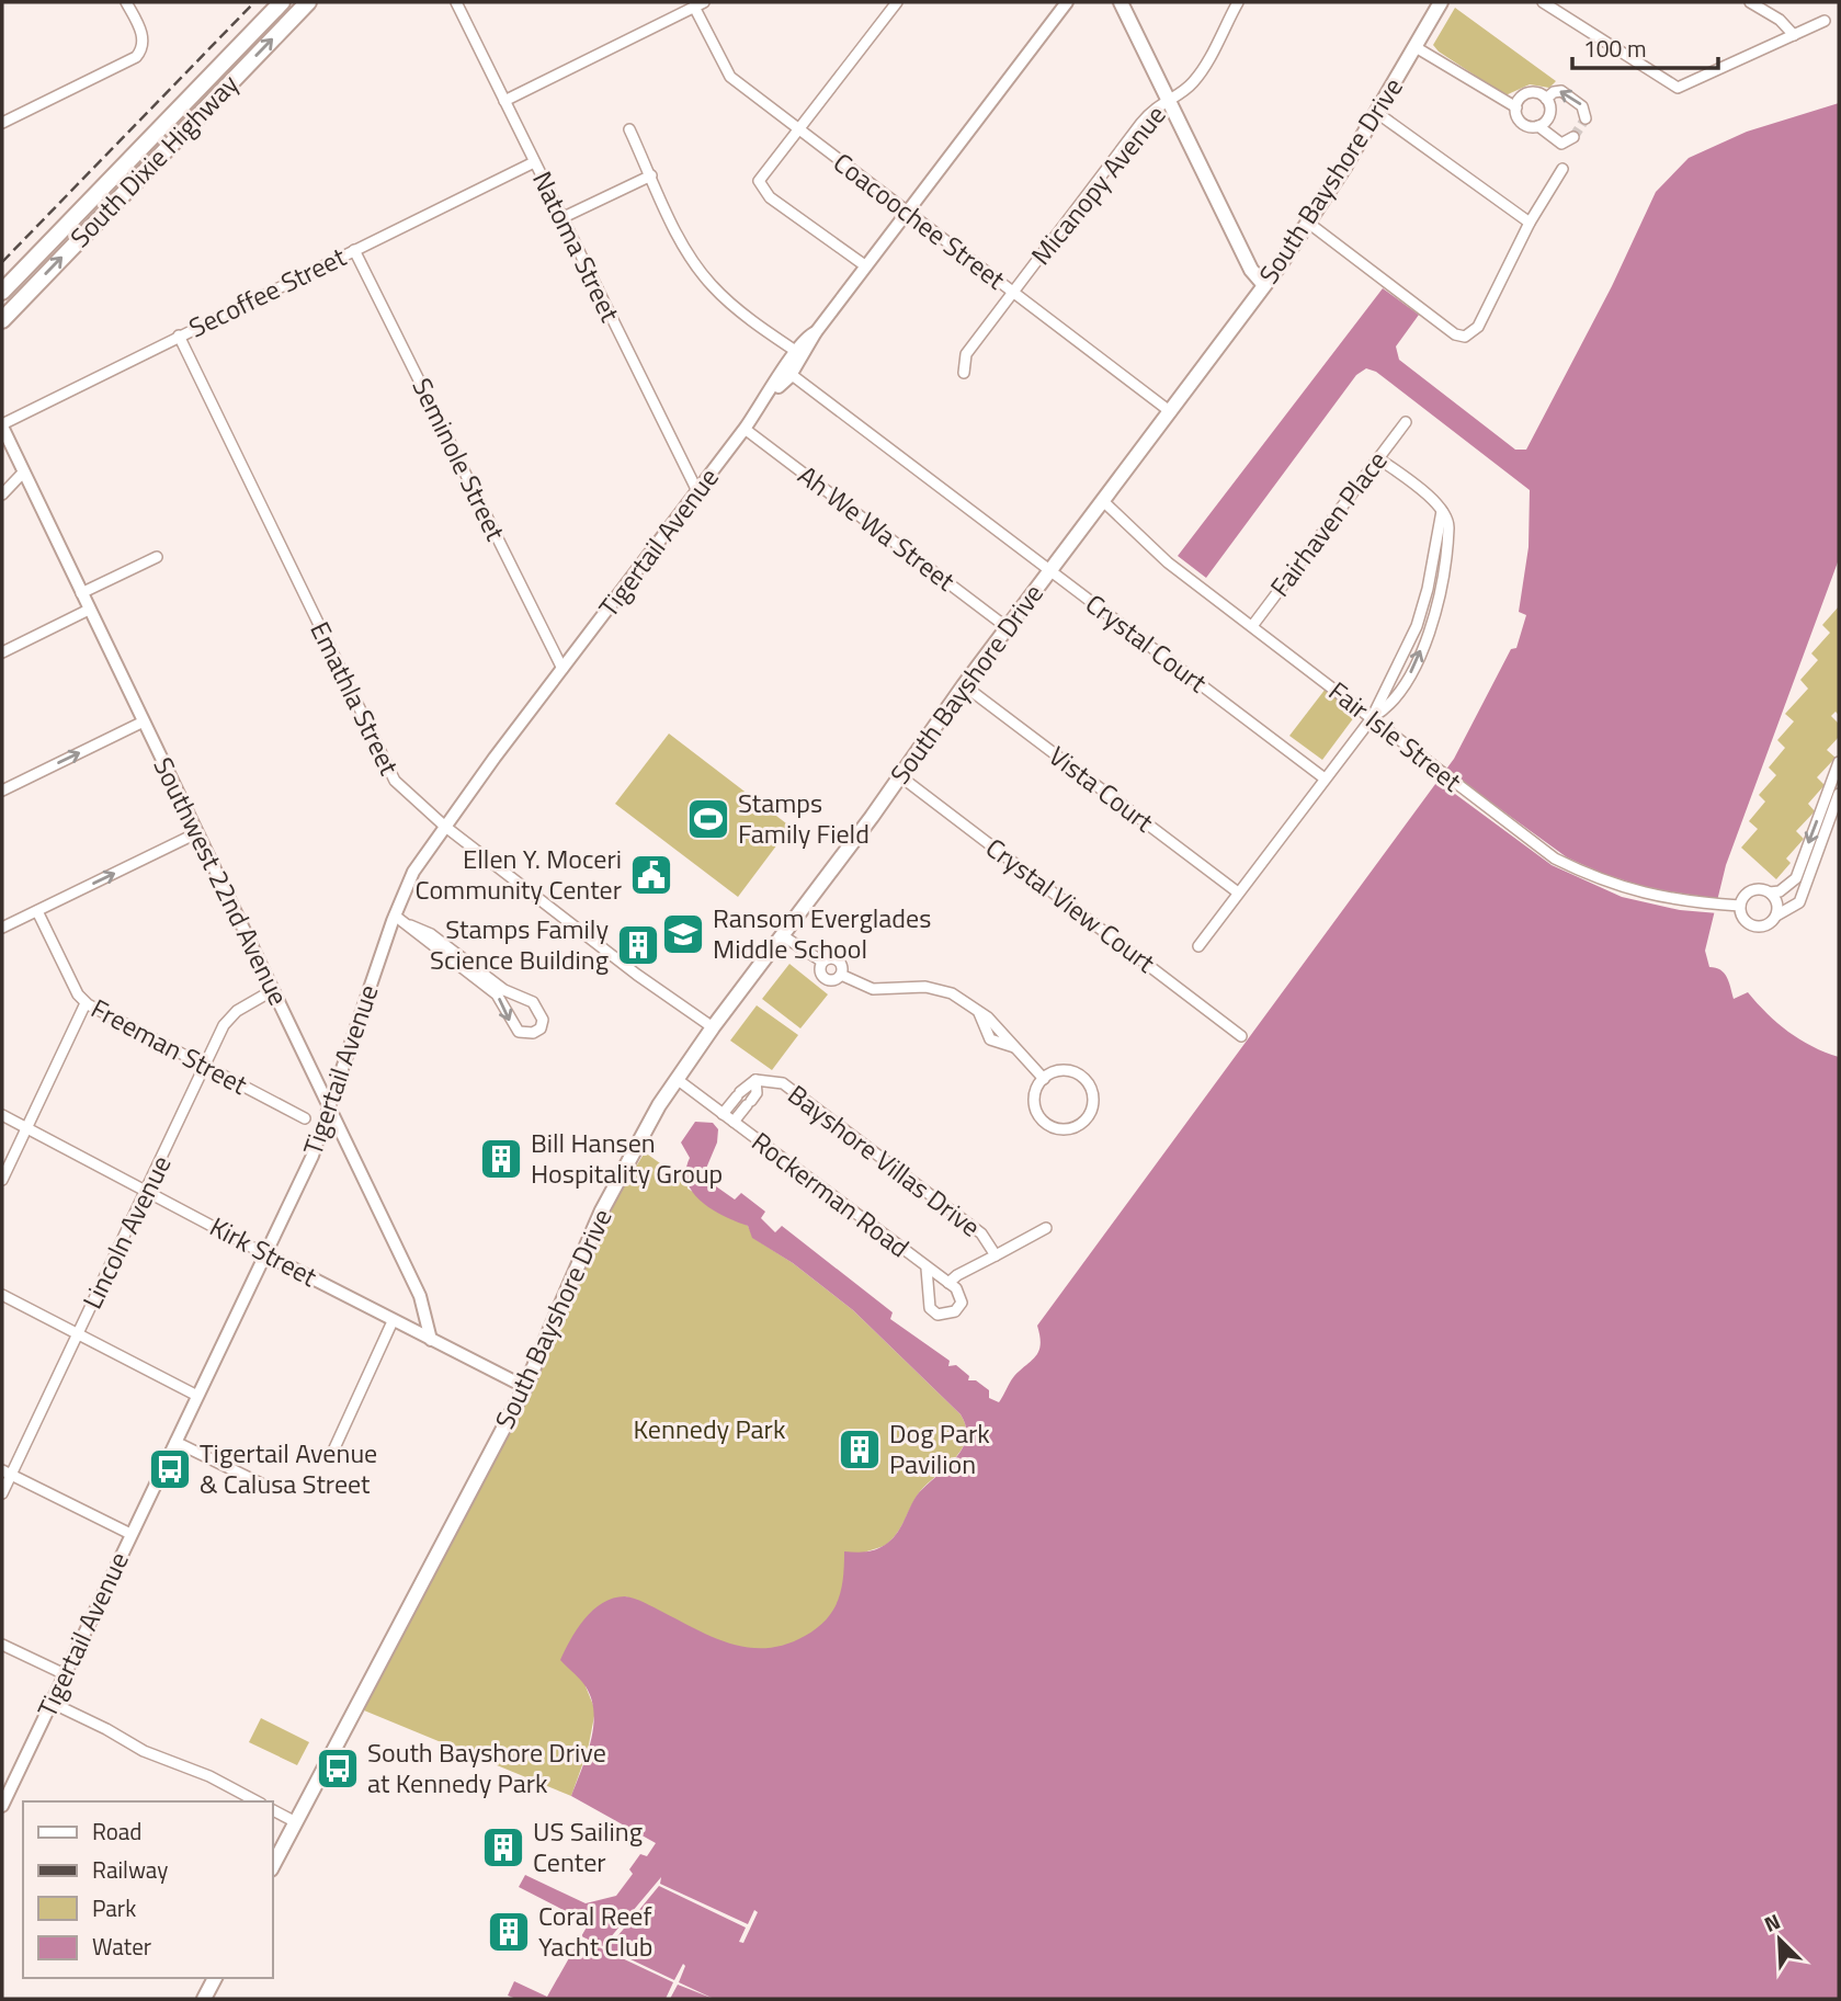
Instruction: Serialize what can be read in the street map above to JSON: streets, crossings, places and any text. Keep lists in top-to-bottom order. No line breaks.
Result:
{"streets":{"highway":["South Dixie Highway"],"main road":["South Bayshore Drive"],"street":["Micanopy Avenue","Coacoochee Street","Natoma Street","Secoffee Street","Seminole Street","Fairhaven Place","Ah We Wa Street","Tigertail Avenue","Crystal Court","Emathla Street","Fair Isle Street","Vista Court","Southwest 22nd Avenue","Crystal View Court","Freeman Street","Bayshore Villas Drive","Rockerman Road","Lincoln Avenue","Kirk Street"]},"crossings":[["South Bayshore Drive","Coacoochee Street"],["South Bayshore Drive","Ah We Wa Street"],["South Bayshore Drive","Crystal Court"],["South Bayshore Drive","Emathla Street"],["South Bayshore Drive","Fair Isle Street"],["South Bayshore Drive","Vista Court"],["South Bayshore Drive","Crystal View Court"],["South Bayshore Drive","Rockerman Road"],["South Bayshore Drive","Kirk Street"],["Micanopy Avenue","Coacoochee Street"],["Coacoochee Street","Tigertail Avenue"],["Natoma Street","Secoffee Street"],["Natoma Street","Tigertail Avenue"],["Secoffee Street","Seminole Street"],["Secoffee Street","Emathla Street"],["Secoffee Street","Southwest 22nd Avenue"],["Seminole Street","Tigertail Avenue"],["Fairhaven Place","Fair Isle Street"],["Ah We Wa Street","Tigertail Avenue"],["Tigertail Avenue","Crystal Court"],["Tigertail Avenue","Emathla Street"],["Tigertail Avenue","Southwest 22nd Avenue"],["Tigertail Avenue","Kirk Street"],["Southwest 22nd Avenue","Lincoln Avenue"],["Southwest 22nd Avenue","Kirk Street"],["Freeman Street","Lincoln Avenue"],["Bayshore Villas Drive","Rockerman Road"],["Lincoln Avenue","Kirk Street"]],"parks":["Kennedy Park"],"places":{"sports":["Stamps Family Field"],"public building":["Ellen Y. Moceri Community Center"],"school or university":["Ransom Everglades Middle School"],"building":["Stamps Family Science Building","Bill Hansen Hospitality Group","Dog Park Pavilion","US Sailing Center","Coral Reef Yacht Club"],"bus stop":["Tigertail Avenue & Calusa Street","South Bayshore Drive at Kennedy Park"]},"legend":["Road","Railway","Park","Water"],"scale_bar":"100 m","north":"top left"}
